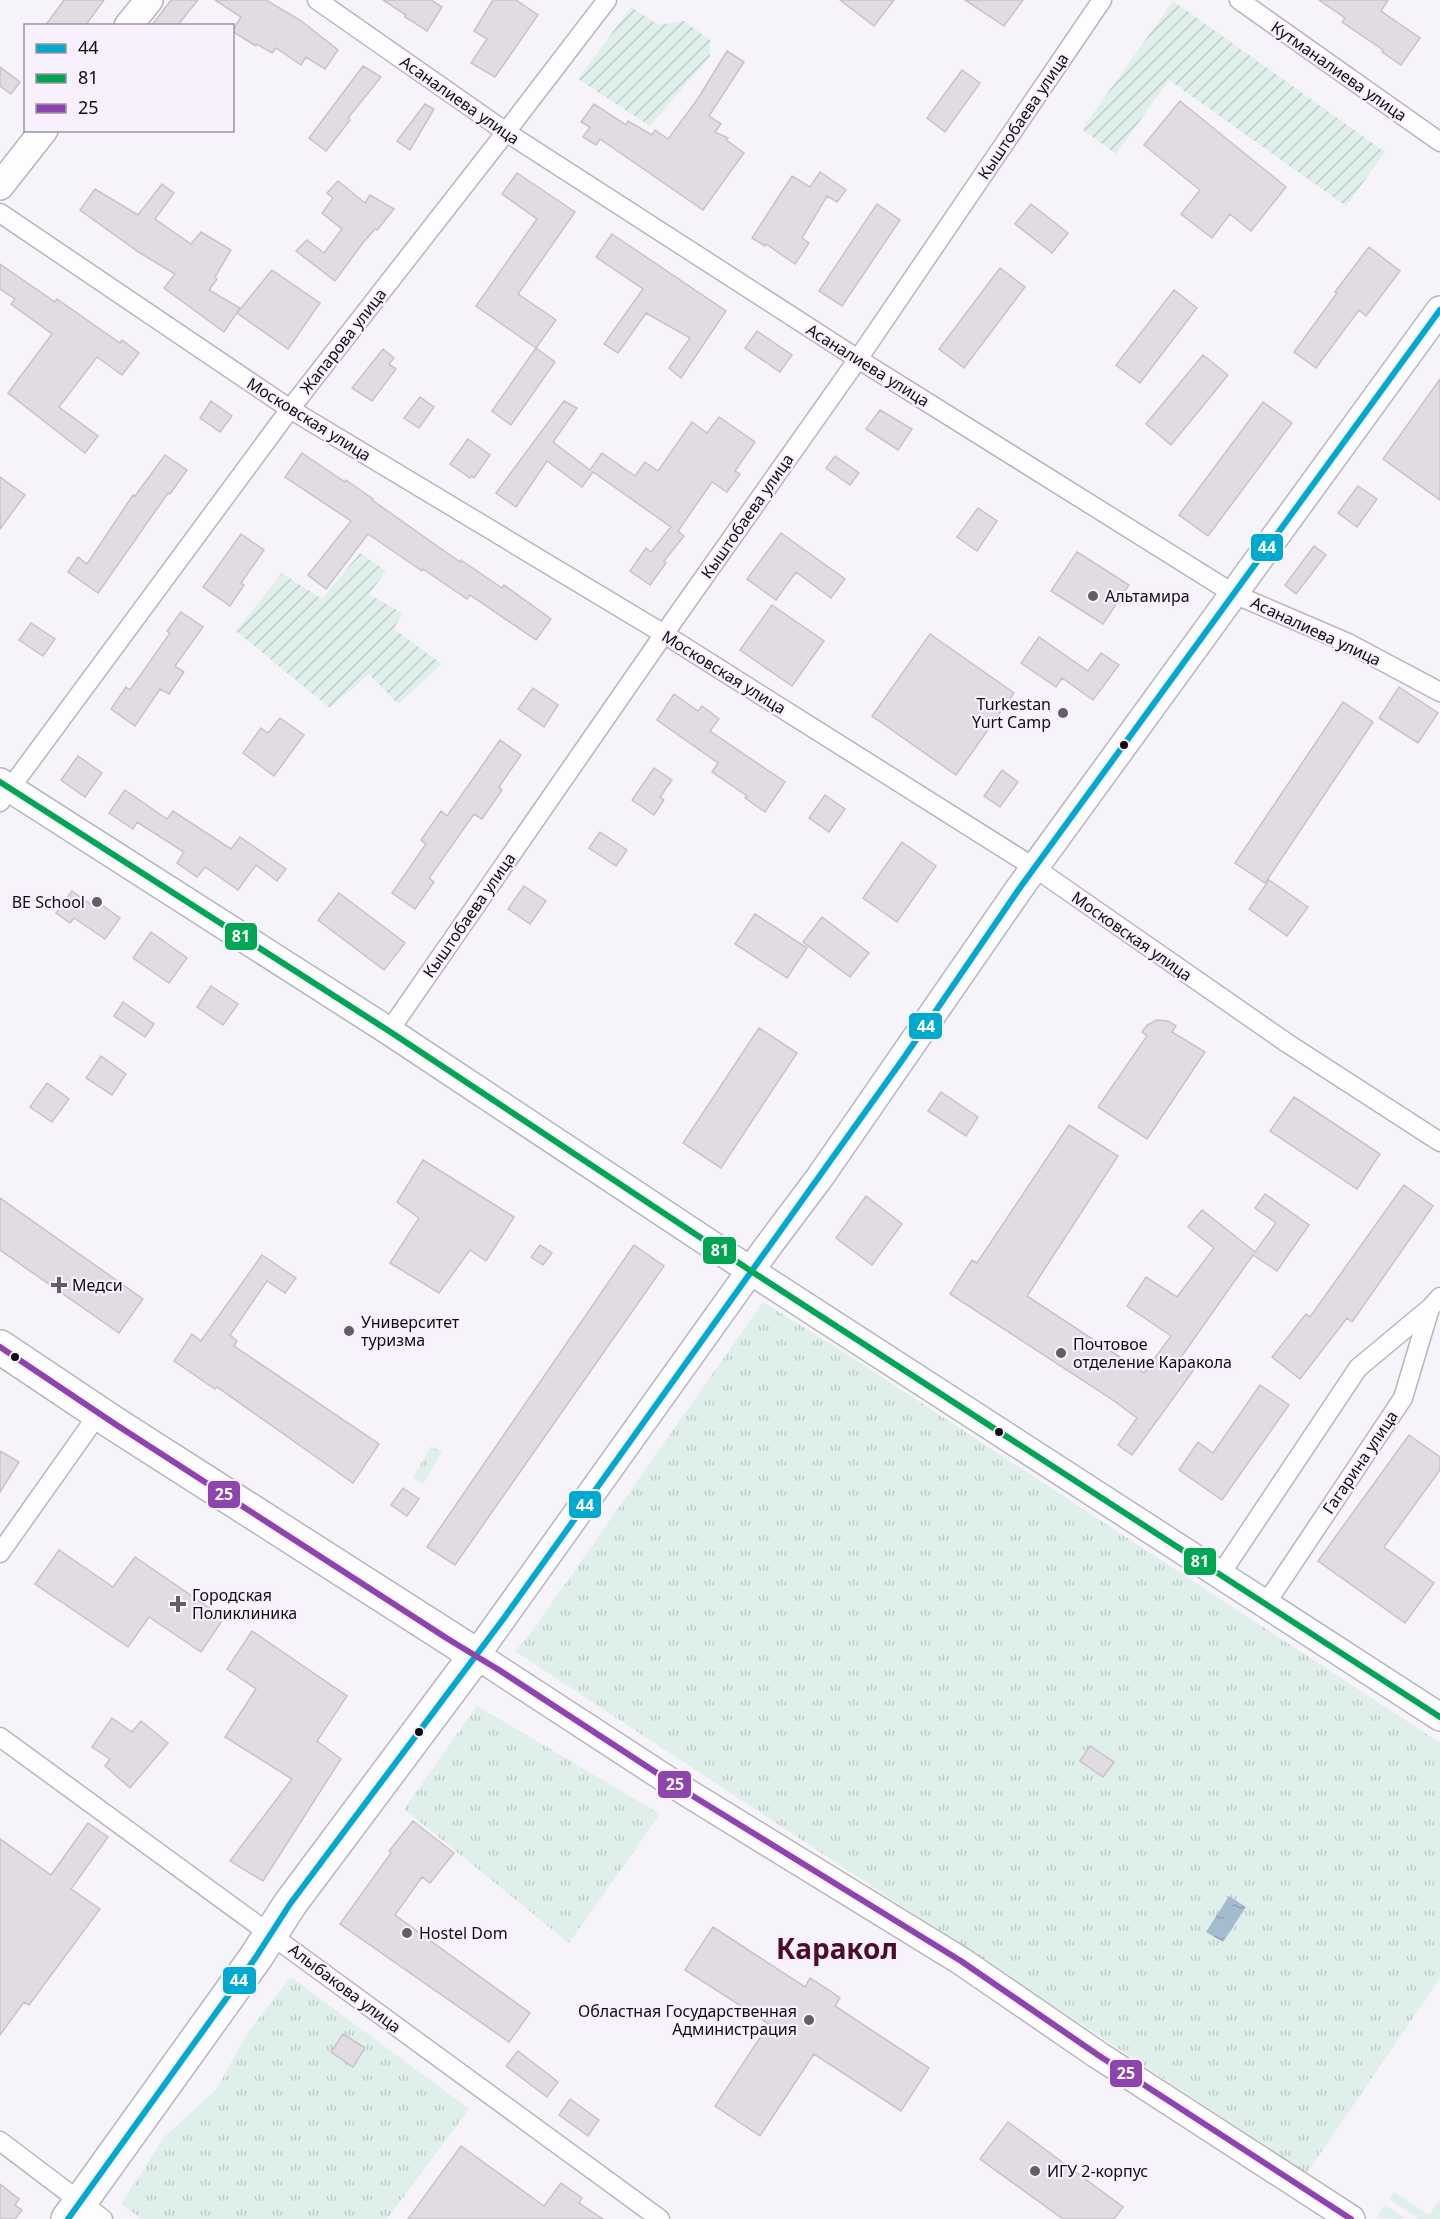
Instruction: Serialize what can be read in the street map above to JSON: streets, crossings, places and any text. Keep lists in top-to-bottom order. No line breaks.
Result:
{"streets":{"street":["Кутманалиева улица","Асаналиева улица","Кыштобаева улица","Жапарова улица","Московская улица","Гагарина улица","Алыбакова улица"]},"crossings":[["Асаналиева улица","Кыштобаева улица"],["Асаналиева улица","Жапарова улица"],["Кыштобаева улица","Московская улица"],["Жапарова улица","Московская улица"]],"districts":["Каракол"],"places":{"other":["Альтамира","Turkestan Yurt Camp","BE School","Университет туризма","Почтовое отделение Каракола","Hostel Dom","Областная Государственная Администрация","ИГУ 2-корпус"],"health":["Медси","Городская Поликлиника"]},"lines":["transit line 44","transit line 81","transit line 25"],"legend":["44","81","25"]}
